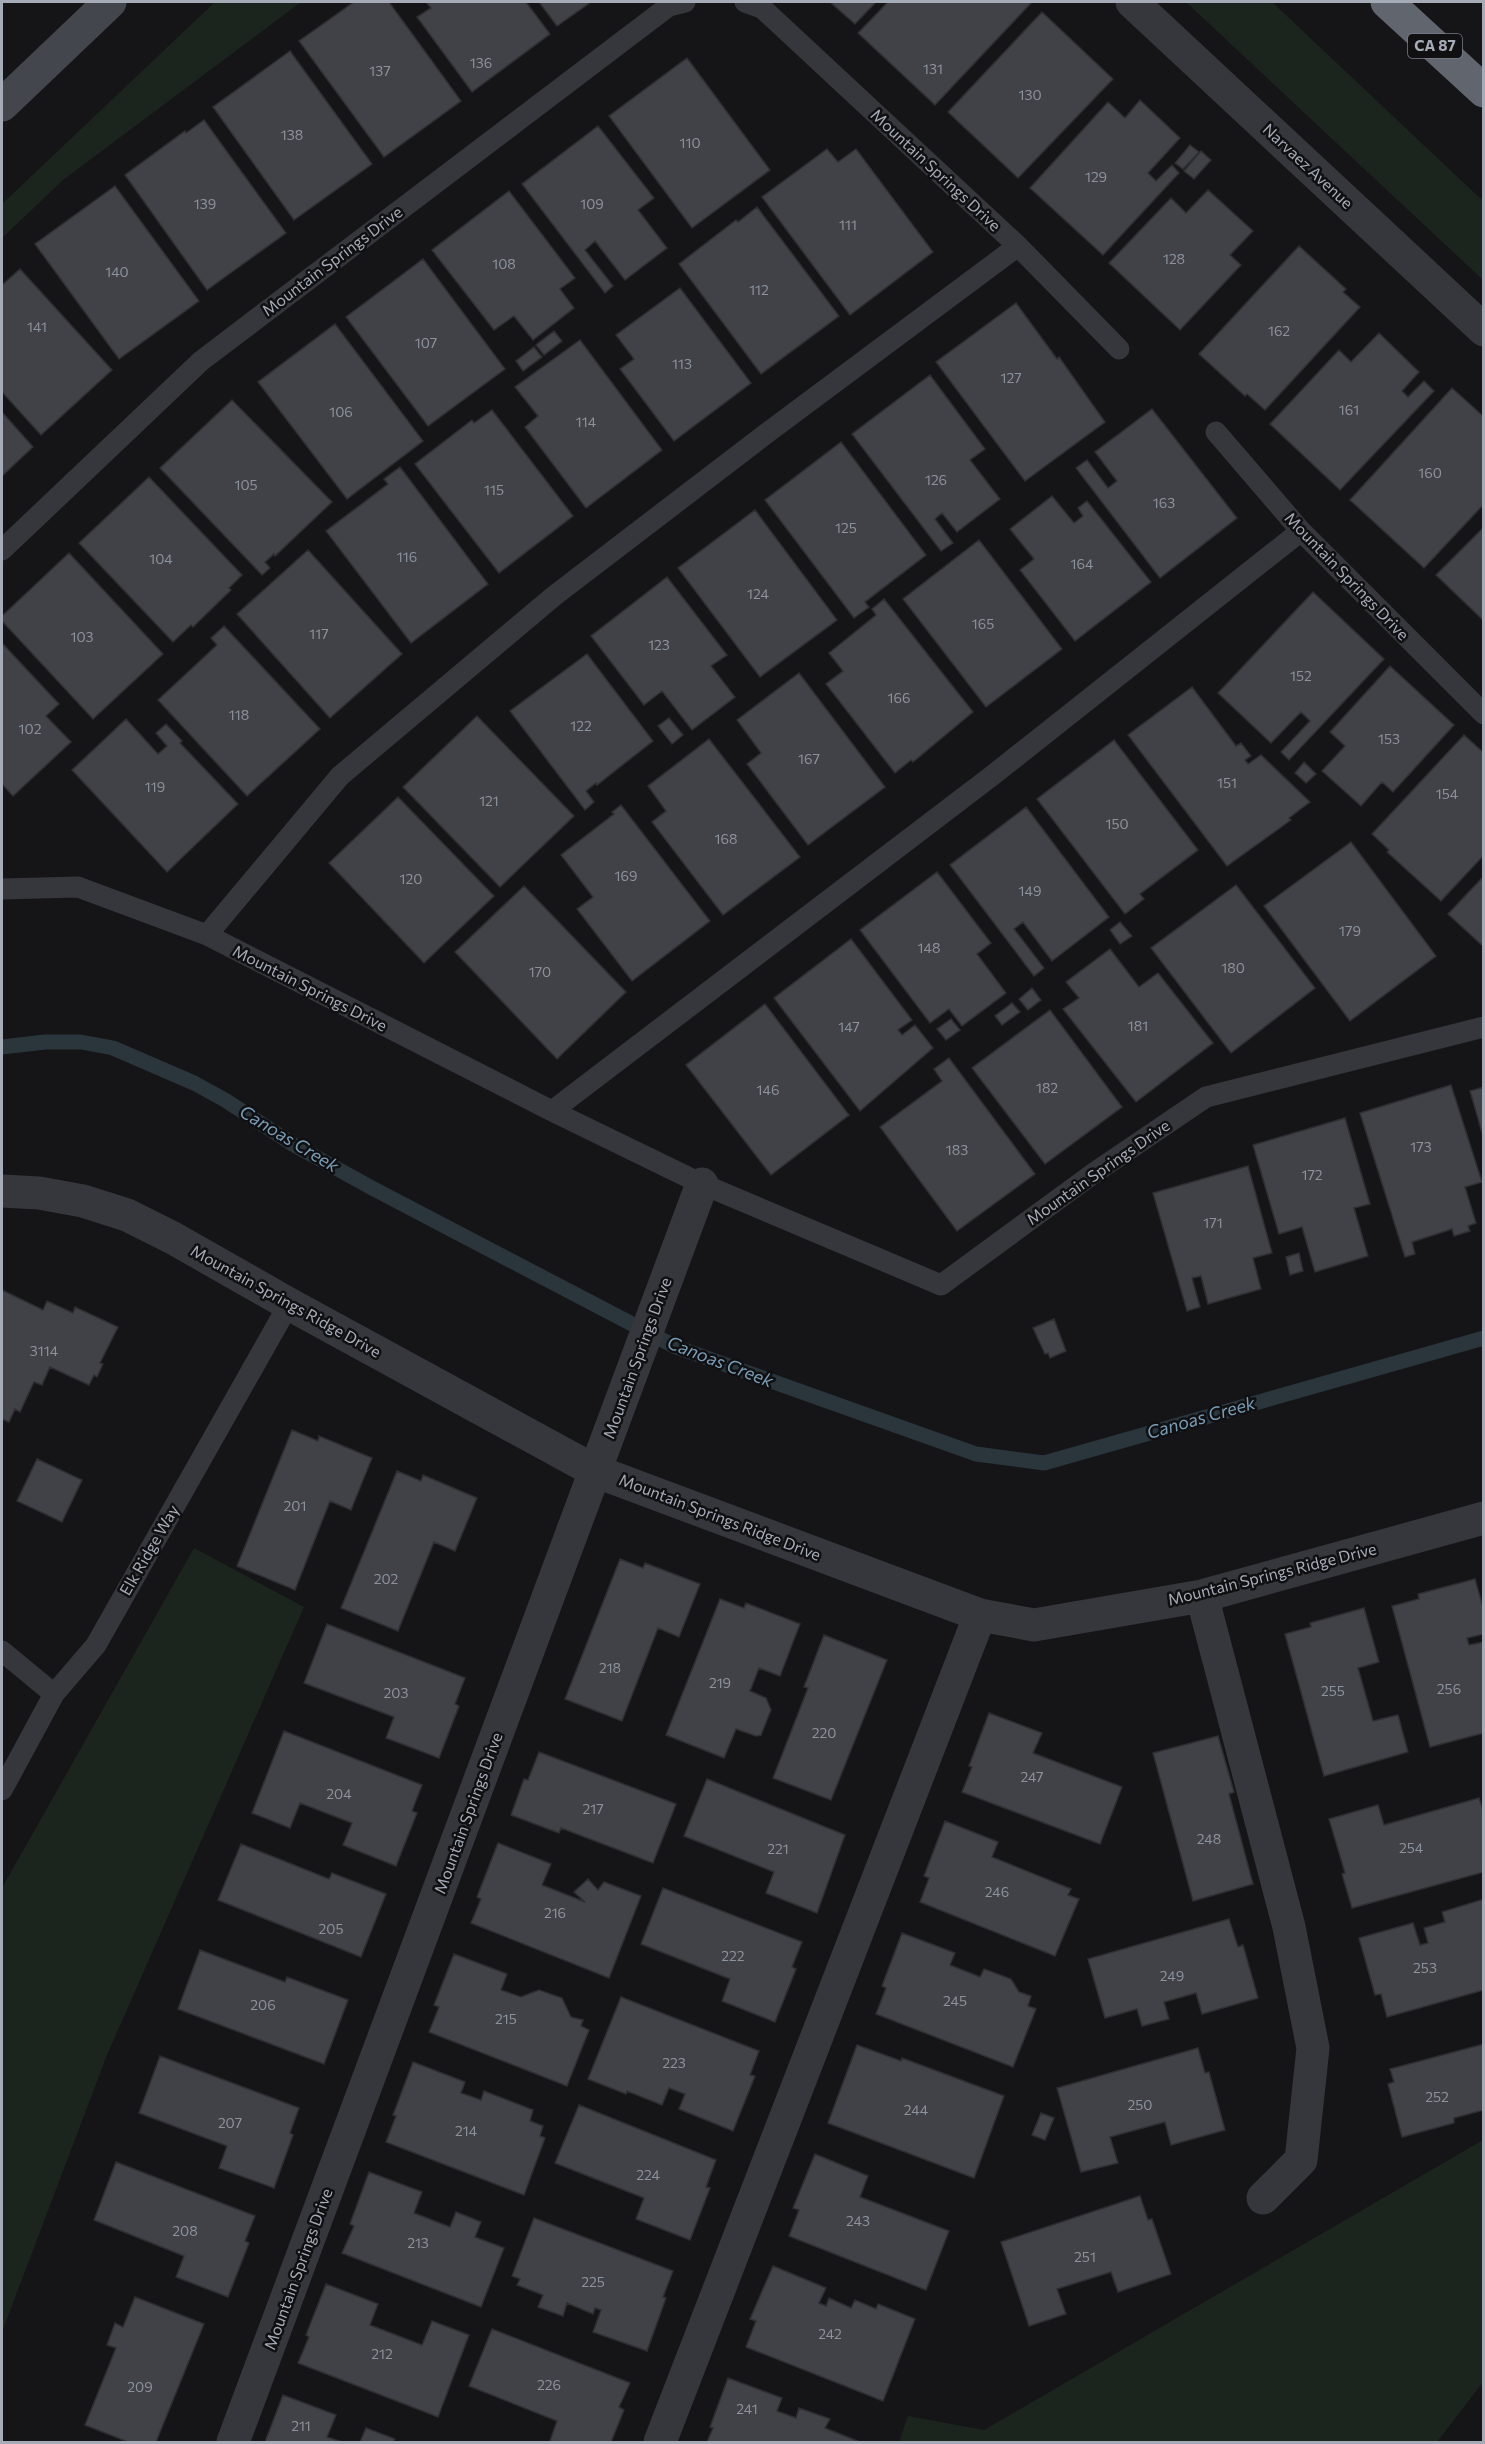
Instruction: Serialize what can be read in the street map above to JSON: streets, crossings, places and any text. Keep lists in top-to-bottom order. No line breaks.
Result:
{"streets":{"highway":["CA 87"],"street":["Narvaez Avenue","Mountain Springs Drive","Mountain Springs Ridge Drive"],"lane":["Elk Ridge Way"]},"crossings":[["Mountain Springs Drive","Mountain Springs Ridge Drive"],["Mountain Springs Ridge Drive","Elk Ridge Way"]],"water":["Canoas Creek"],"house_numbers":["136","131","137","130","138","110","129","139","109","111","128","108","140","112","141","162","107","113","127","161","106","114","160","126","105","115","163","125","116","104","164","124","165","117","103","123","152","166","118","122","102","153","167","151","119","154","121","150","168","169","120","149","179","148","180","170","181","147","182","146","173","183","172","171","3114","201","202","218","219","256","255","203","220","247","204","217","248","254","221","246","216","205","222","253","249","245","206","215","223","252","250","244","207","214","224","243","208","213","251","225","242","212","226","209","241","211"]}
